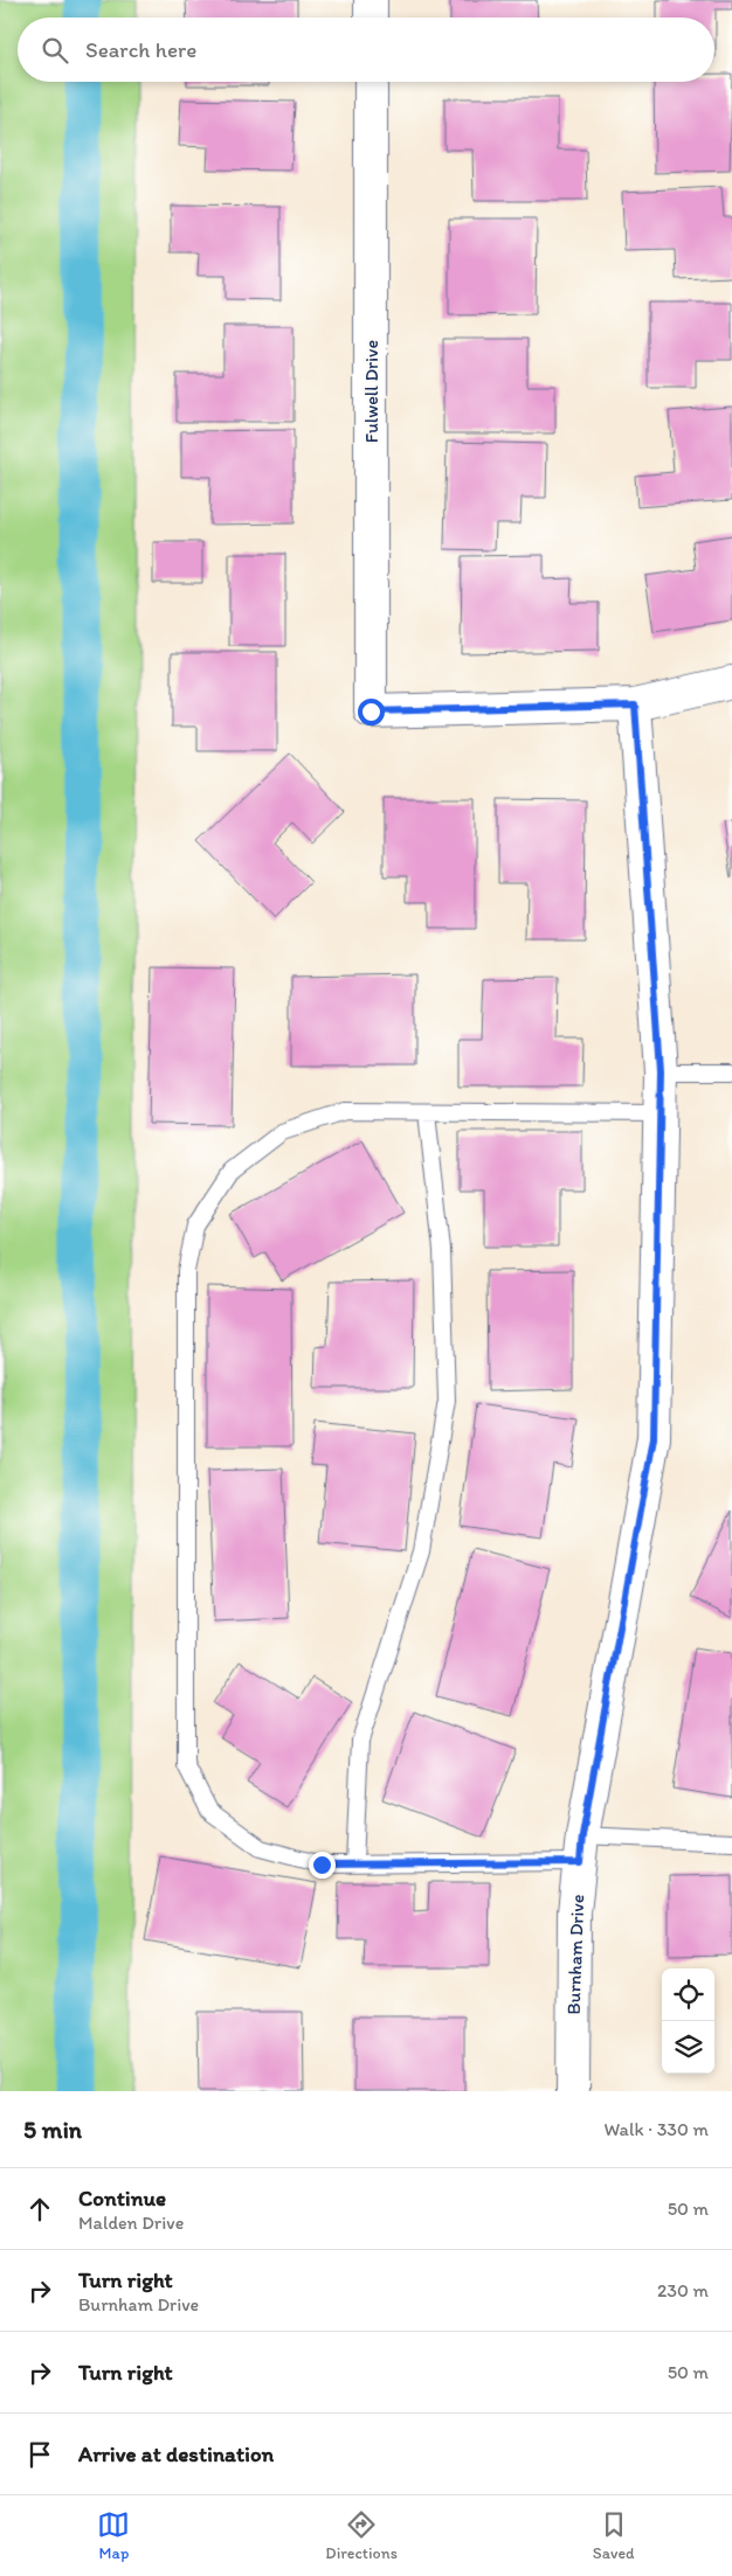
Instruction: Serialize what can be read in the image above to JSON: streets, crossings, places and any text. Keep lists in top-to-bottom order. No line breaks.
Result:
{"streets":{"street":["Fulwell Drive","Burnham Drive"]},"crossings":[["Fulwell Drive","Burnham Drive"]],"page":{"search":"Search here","heading":["5 min","Walk · 330 m"],"list":[["Continue","Malden Drive","50 m"],["Turn right","Burnham Drive","230 m"],["Turn right","50 m"],"Arrive at destination"],"nav":["Map","Directions","Saved"]}}
